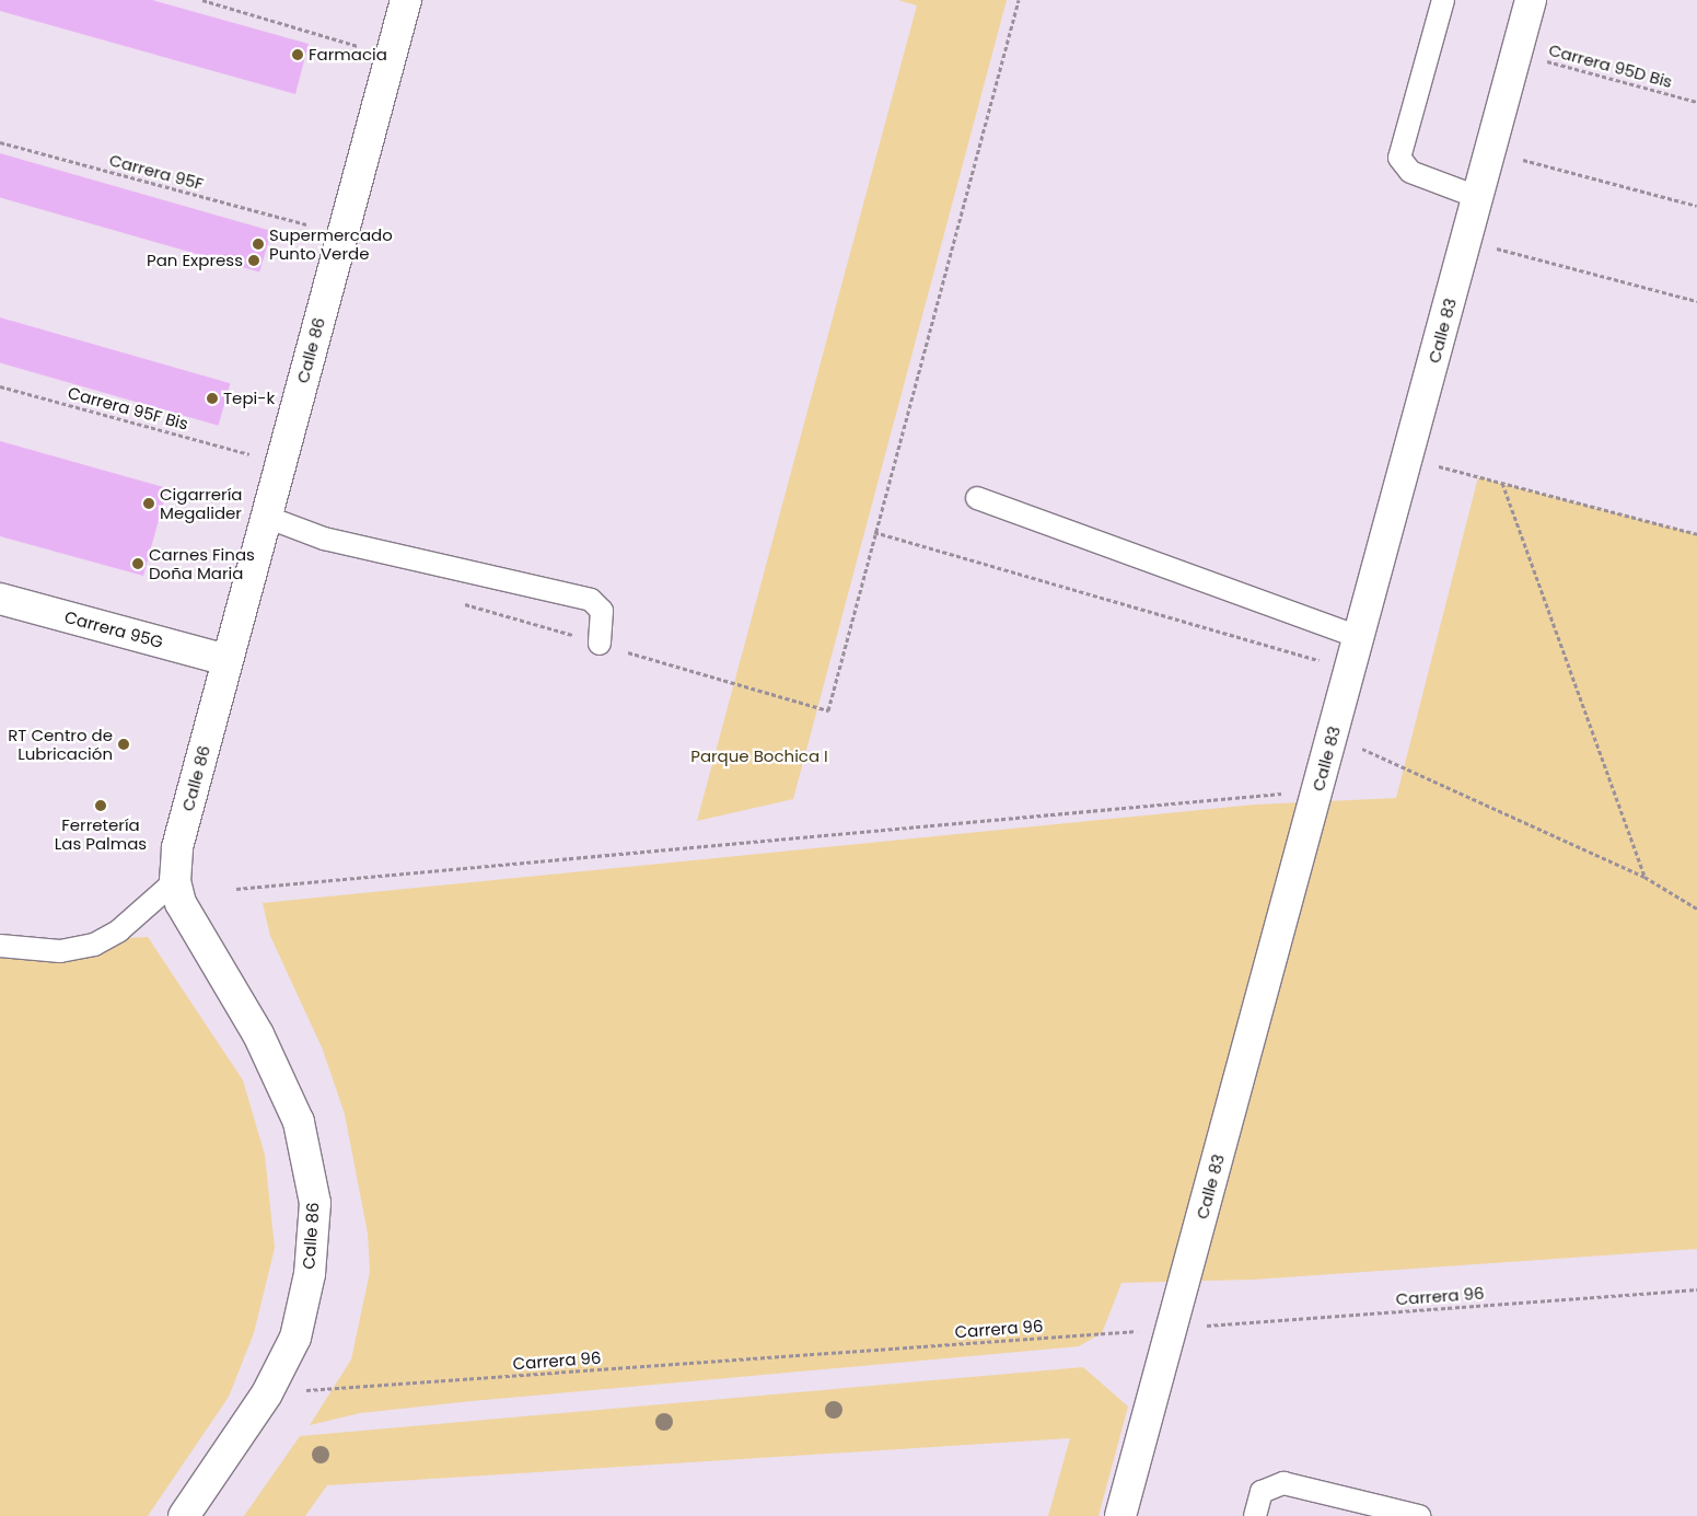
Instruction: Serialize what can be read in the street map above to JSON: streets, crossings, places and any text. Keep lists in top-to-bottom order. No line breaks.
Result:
{"streets":{"street":["Calle 83","Calle 86","Carrera 95G"],"path":["Carrera 95D Bis","Carrera 95F","Carrera 95F Bis","Carrera 96"]},"crossings":[["Carrera 95D Bis","Calle 83"],["Calle 83","Carrera 96"],["Calle 86","Carrera 95G"]],"parks":["Parque Bochica I"],"places":["Farmacia","Supermercado Punto Verde","Pan Express","Tepi-k","Cigarrería Megalider","Carnes Finas Doña Maria","RT Centro de Lubricación","Ferretería Las Palmas"]}
